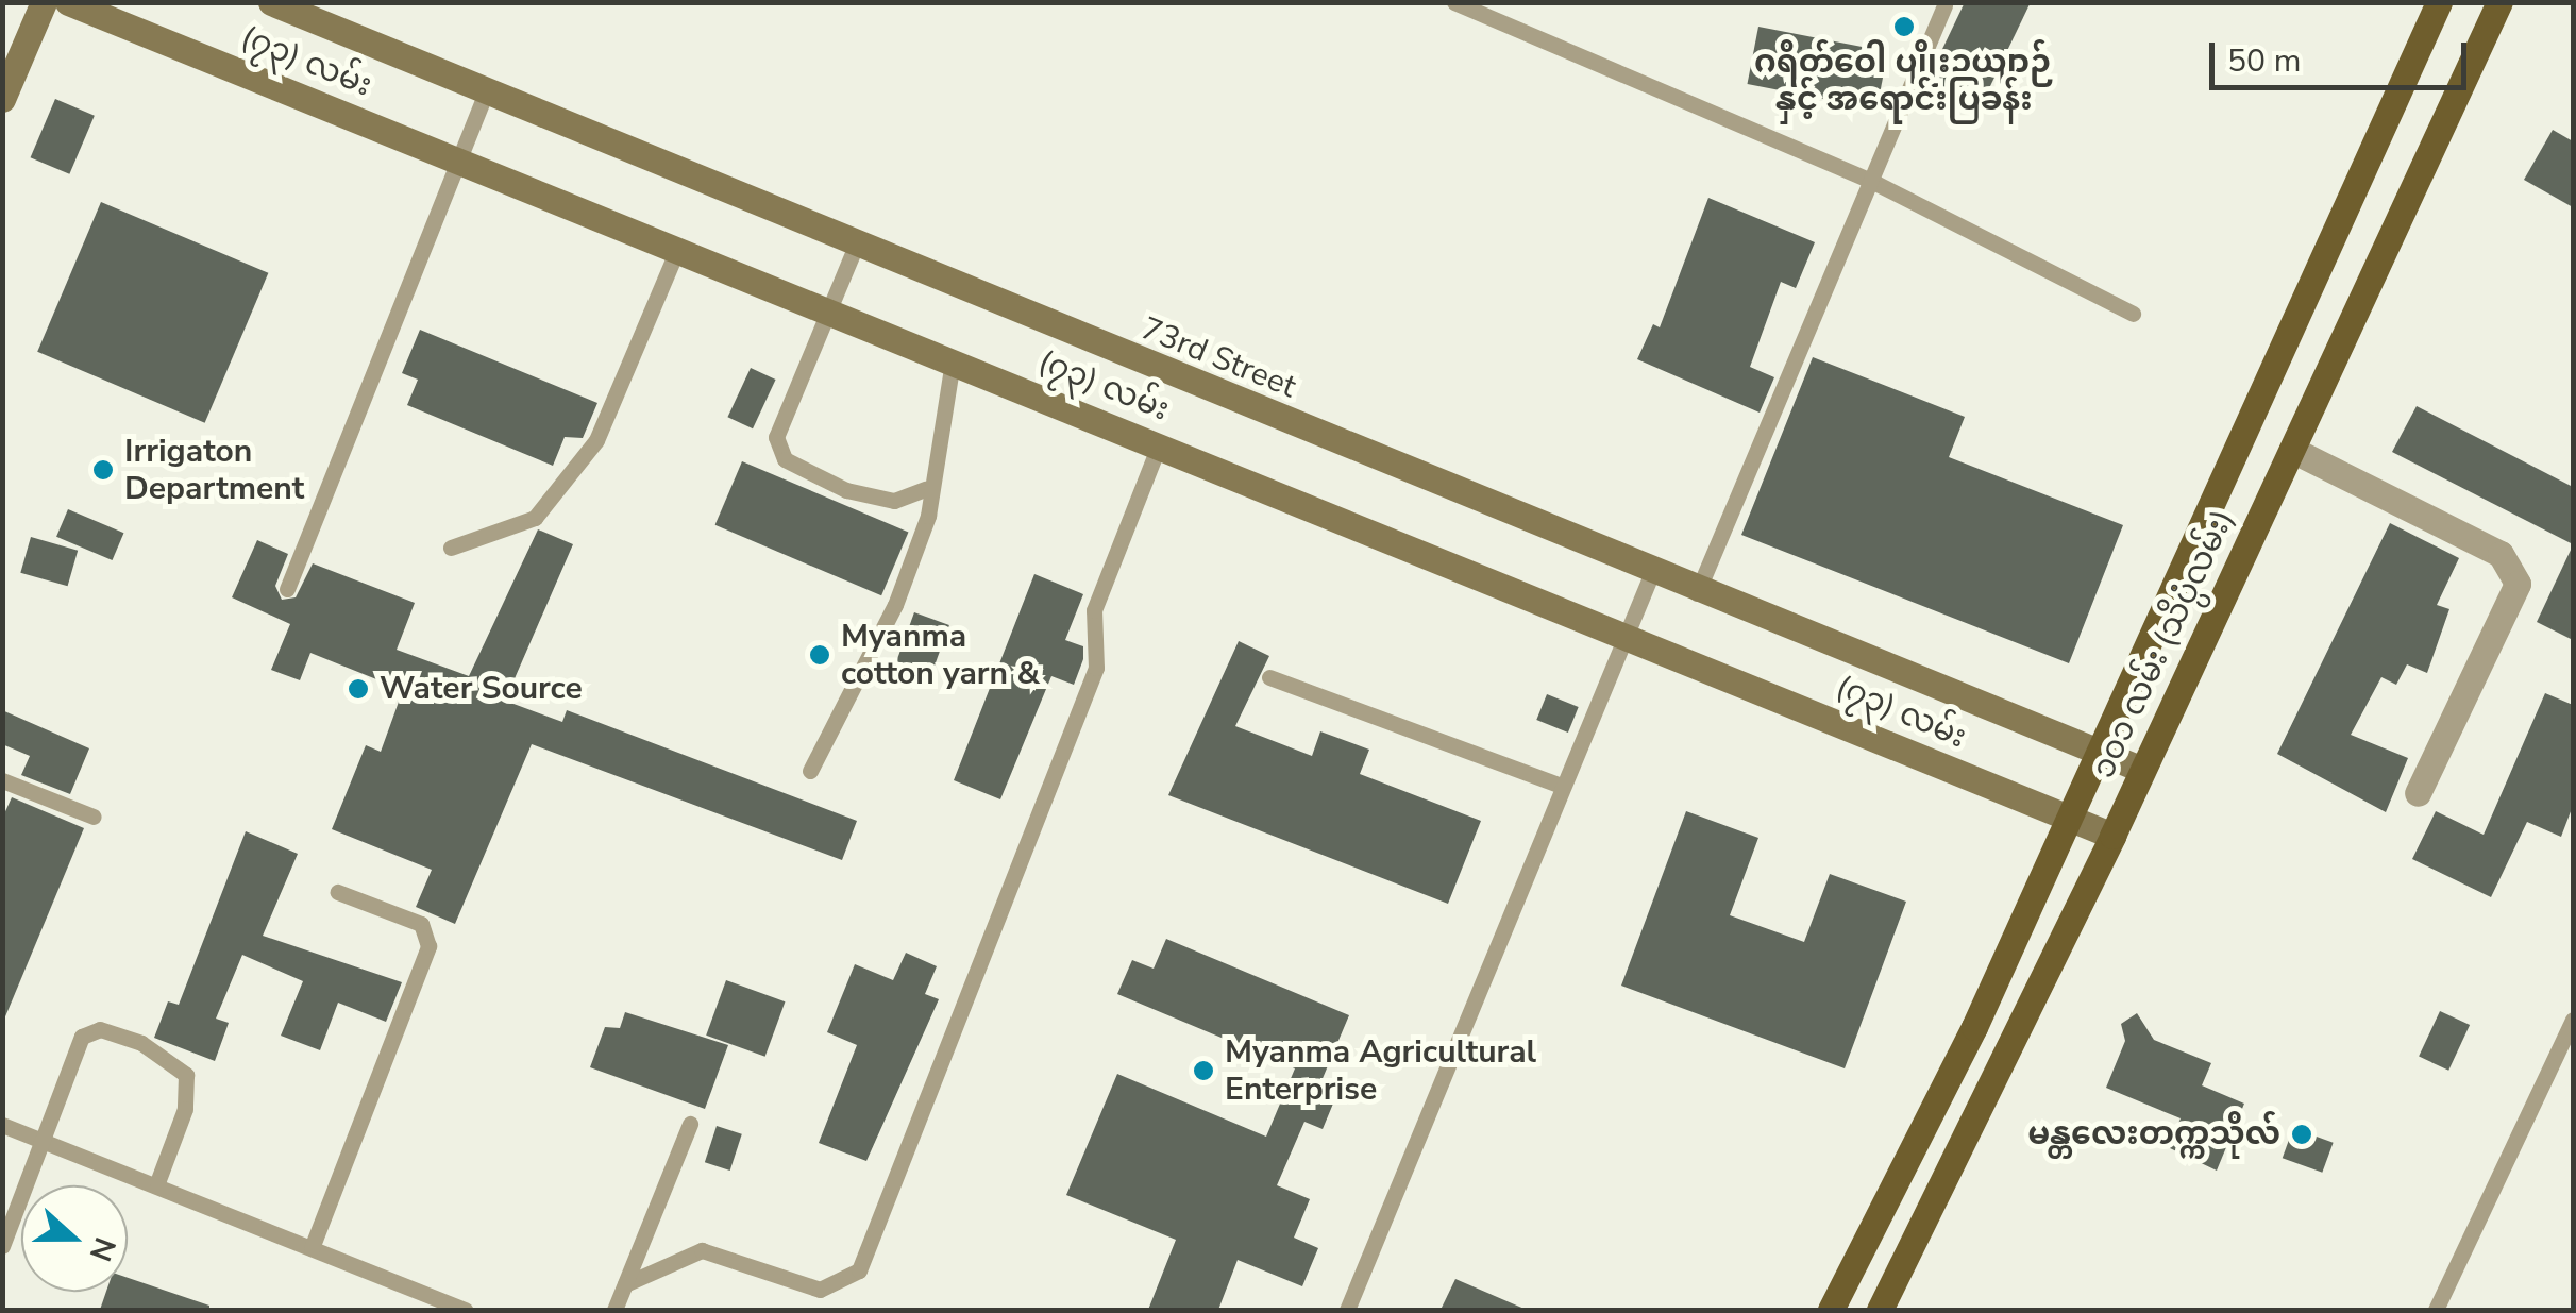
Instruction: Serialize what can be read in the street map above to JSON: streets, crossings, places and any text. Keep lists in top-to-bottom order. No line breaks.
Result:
{"streets":{"main road":["(၇၃) လမ်း","73rd Street","၁၀၁ လမ်း (သိပ္ပံလမ်း)"]},"crossings":[["(၇၃) လမ်း","၁၀၁ လမ်း (သိပ္ပံလမ်း)"],["73rd Street","၁၀၁ လမ်း (သိပ္ပံလမ်း)"]],"places":["ဂရိတ်ဝေါ ပျိုးဥယျာဉ် နှင့် အရောင်းပြခန်း","Irrigaton Department","Myanma cotton yarn &","Water Source","Myanma Agricultural Enterprise","မန္တလေးတက္ကသိုလ်"],"scale_bar":"50 m","north":"right"}
